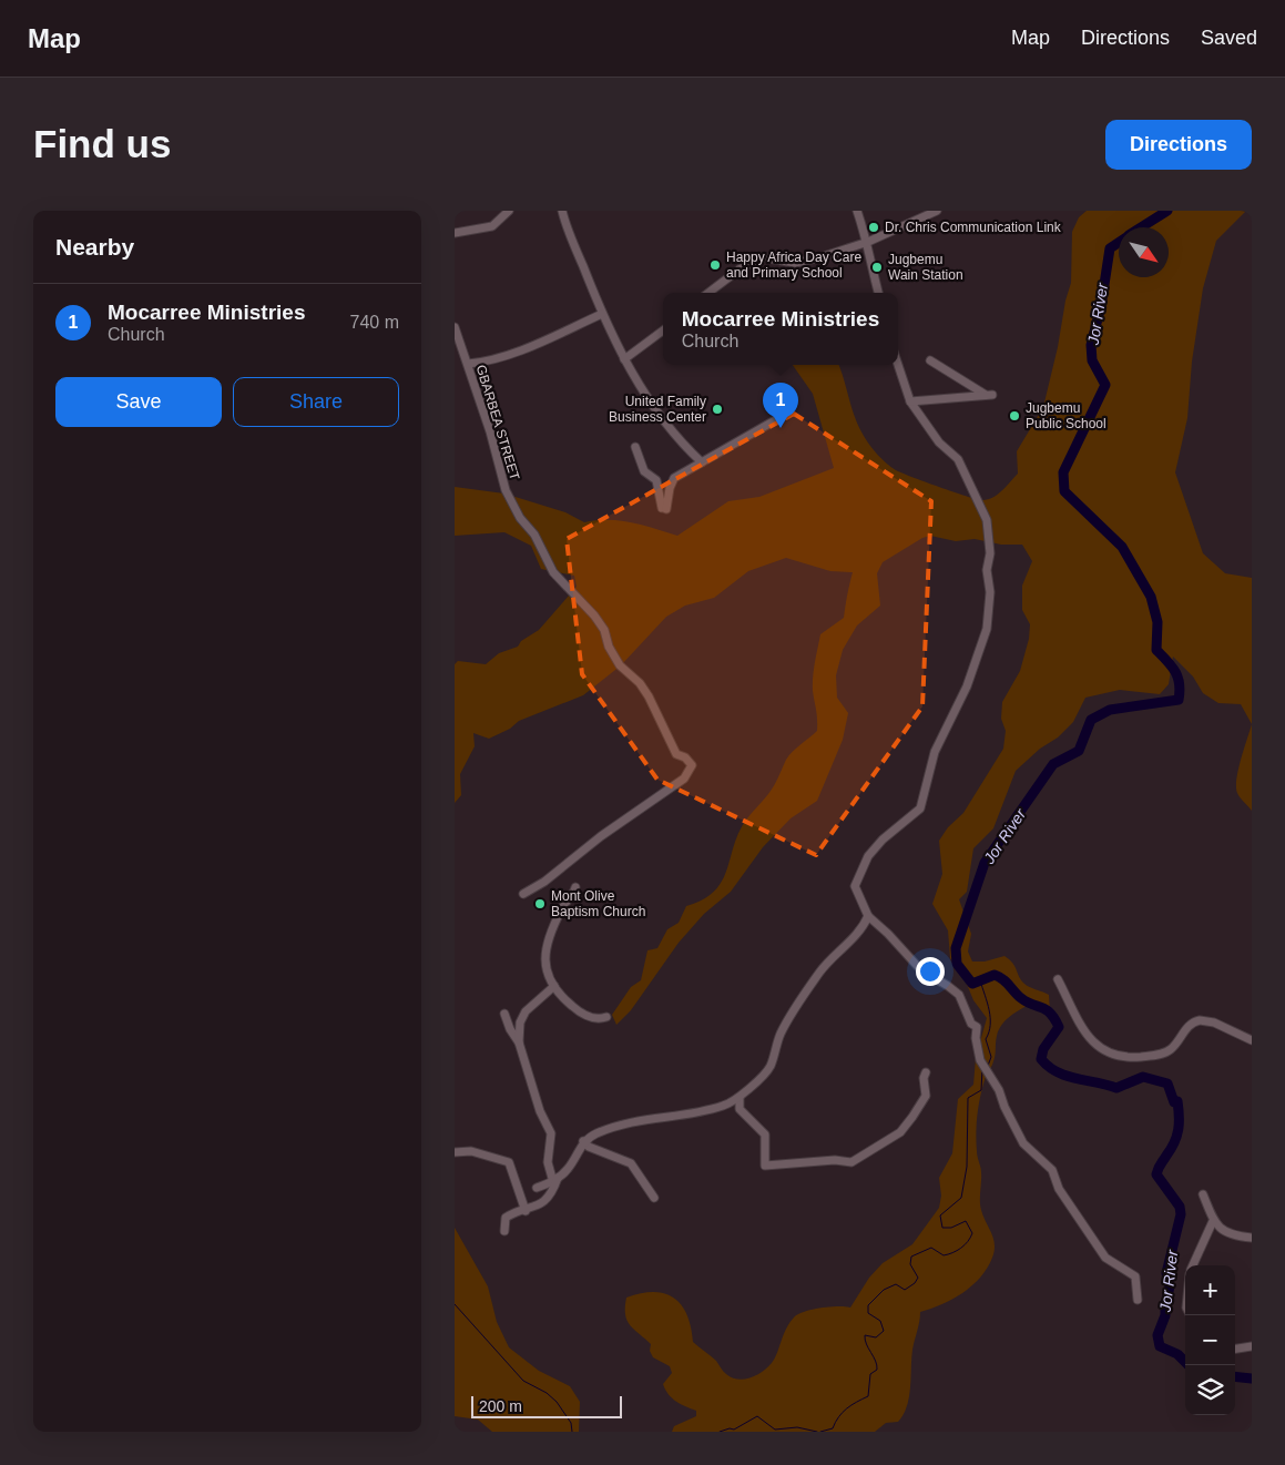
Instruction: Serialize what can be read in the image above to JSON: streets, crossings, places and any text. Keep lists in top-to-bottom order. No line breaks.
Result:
{"streets":{"street":["GBARBEA STREET"]},"water":["Jor River"],"places":["Dr. Chris Communication Link","Happy Africa Day Care and Primary School","Jugbemu Wain Station","United Family Business Center","Jugbemu Public School","Mont Olive Baptism Church"],"scale_bar":"200 m","north":"bottom right","page":{"header":"Map","nav":["Map","Directions","Saved"],"buttons":["Directions",["Save","Share"]],"title":"Find us","heading":"Nearby","list":[{"mark":"1","name":"Mocarree Ministries","note":"Church","value":"740 m"}],"popup":["Mocarree Ministries","Church"],"pins":"1","map_buttons":["+","−"],"scale":"200 m"}}
